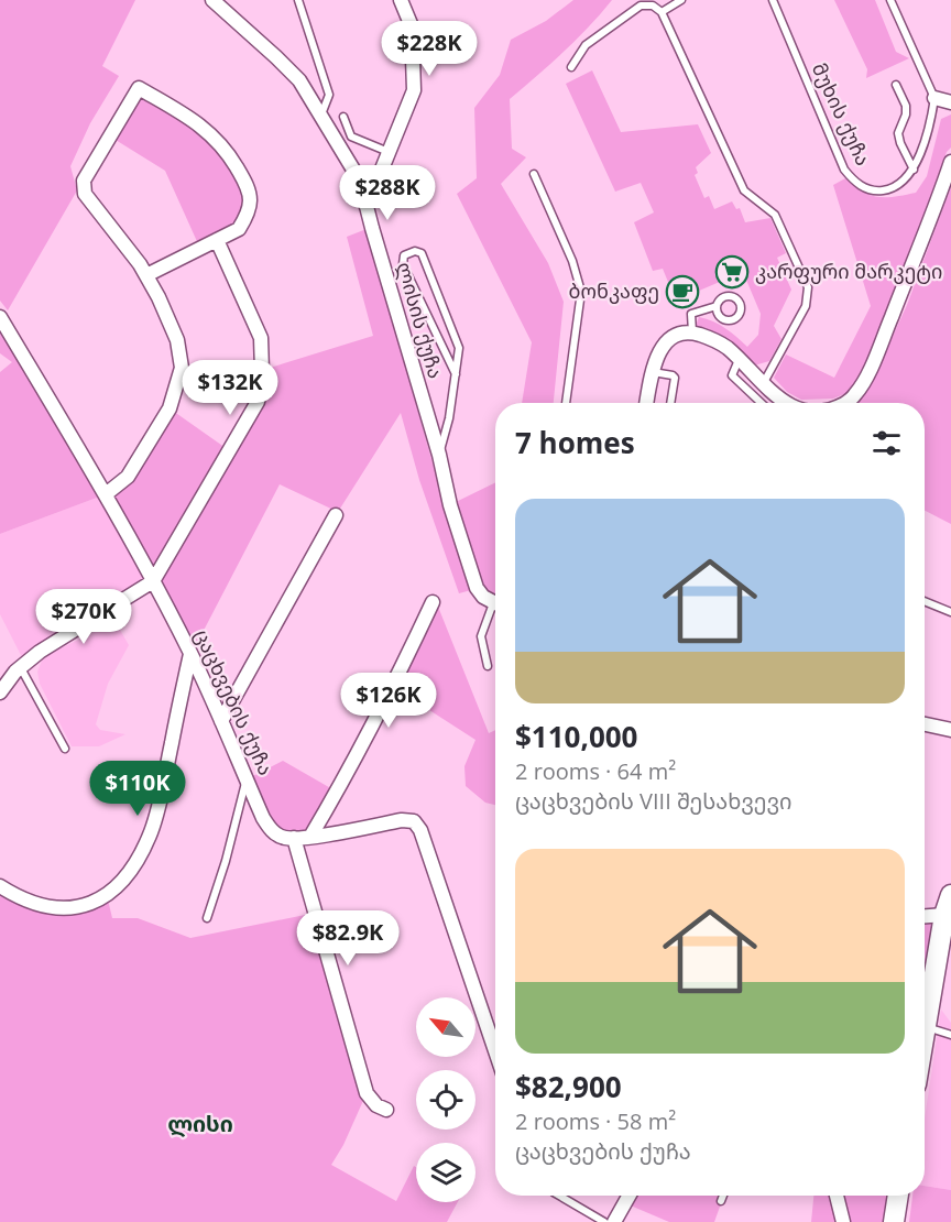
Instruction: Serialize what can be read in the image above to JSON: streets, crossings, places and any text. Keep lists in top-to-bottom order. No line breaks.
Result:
{"streets":{"street":["ლისის ქუჩა","ცაცხვების ქუჩა"],"lane":["მუხის ქუჩა"]},"districts":["ლისი"],"places":{"supermarket":["კარფური მარკეტი"],"cafe":["ბონკაფე"]},"north":"top left","page":{"price":["$228K","$288K","$132K","$270K","$126K","$110K","$82.9K"],"heading":"7 homes","list":[{"name":"$110,000","note":"2 rooms · 64 m² · ცაცხვების VIII შესახვევი"},{"name":"$82,900","note":"2 rooms · 58 m² · ცაცხვების ქუჩა"}]}}
